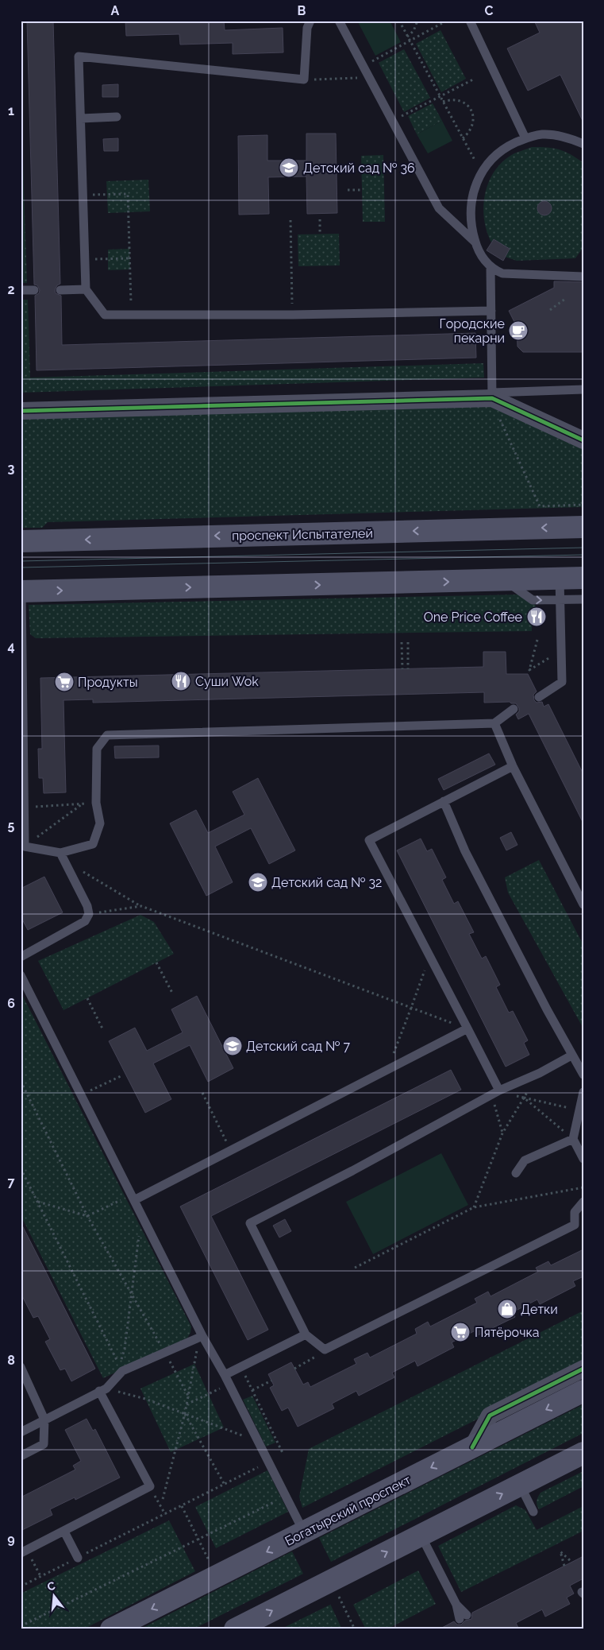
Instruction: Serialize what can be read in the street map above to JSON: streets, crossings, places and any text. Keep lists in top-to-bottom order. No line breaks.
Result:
{"streets":{"main road":["проспект Испытателей","Богатырский проспект"]},"places":{"school or university":["Детский сад № 36","Детский сад № 32","Детский сад № 7"],"cafe":["Городские пекарни"],"restaurant":["One Price Coffee","Суши Wok"],"supermarket":["Продукты","Пятёрочка"],"shop":["Детки"]},"north":"top","grid":{"columns":["A","B","C"],"rows":["1","2","3","4","5","6","7","8","9"]}}
